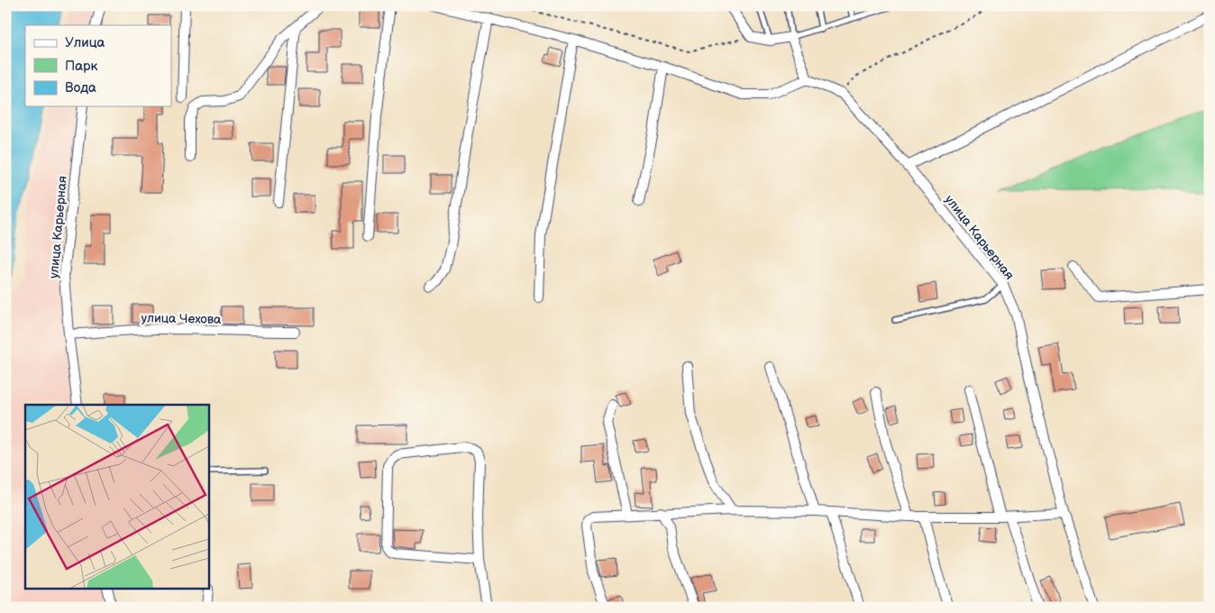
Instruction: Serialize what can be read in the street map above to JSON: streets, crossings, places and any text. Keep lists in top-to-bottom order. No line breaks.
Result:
{"streets":{"street":["улица Карьерная","улица Чехова"]},"crossings":[["улица Карьерная","улица Чехова"]],"legend":["Улица","Парк","Вода"]}
